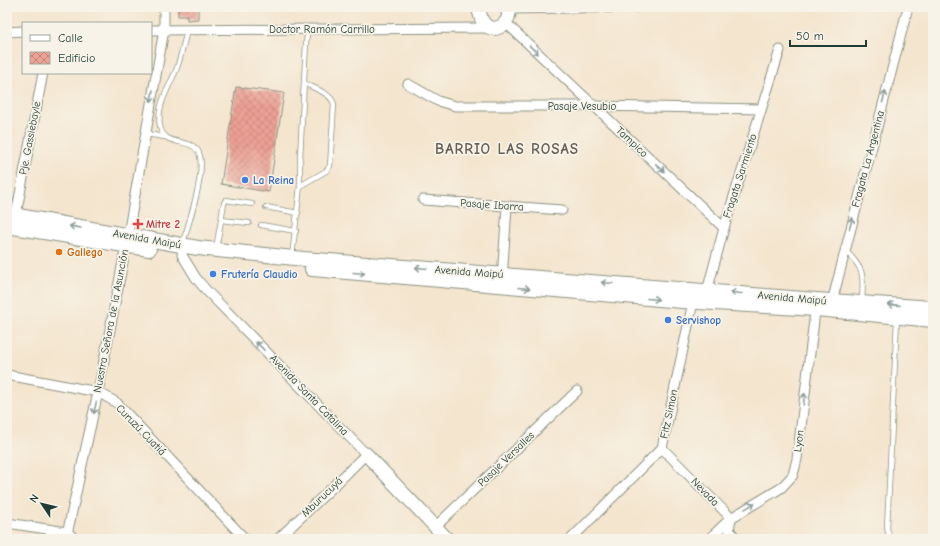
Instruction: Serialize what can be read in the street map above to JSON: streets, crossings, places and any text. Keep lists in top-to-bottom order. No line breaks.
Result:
{"streets":{"main road":["Avenida Maipú"],"street":["Doctor Ramón Carrillo","Pasaje Vesubio","Pje. Gassiebayle","Tampico","Fragata La Argentina","Fragata Sarmiento","Pasaje Ibarra","Nuestra Señora de la Asunción","Avenida Santa Catalina","Fitz Simon","Curuzú Cuatiá","Lyon","Pasaje Versalles","Nevada","Mburucuyá"]},"crossings":[["Doctor Ramón Carrillo","Nuestra Señora de la Asunción"],["Pasaje Vesubio","Tampico"],["Pasaje Vesubio","Fragata Sarmiento"],["Pje. Gassiebayle","Avenida Maipú"],["Tampico","Fragata Sarmiento"],["Fragata La Argentina","Avenida Maipú"],["Fragata Sarmiento","Avenida Maipú"],["Fragata Sarmiento","Fitz Simon"],["Avenida Maipú","Nuestra Señora de la Asunción"],["Avenida Maipú","Avenida Santa Catalina"],["Avenida Maipú","Fitz Simon"],["Avenida Maipú","Lyon"],["Nuestra Señora de la Asunción","Curuzú Cuatiá"],["Avenida Santa Catalina","Pasaje Versalles"],["Avenida Santa Catalina","Mburucuyá"],["Fitz Simon","Nevada"],["Lyon","Nevada"]],"one_way":["Tampico","Fragata La Argentina","Nuestra Señora de la Asunción","Avenida Santa Catalina","Lyon"],"districts":["BARRIO LAS ROSAS"],"places":{"other":["La Reina","Gallego","Frutería Claudio","Servishop"],"health":["Mitre 2"]},"legend":["Calle","Edificio"],"scale_bar":"50 m","north":"top left"}
